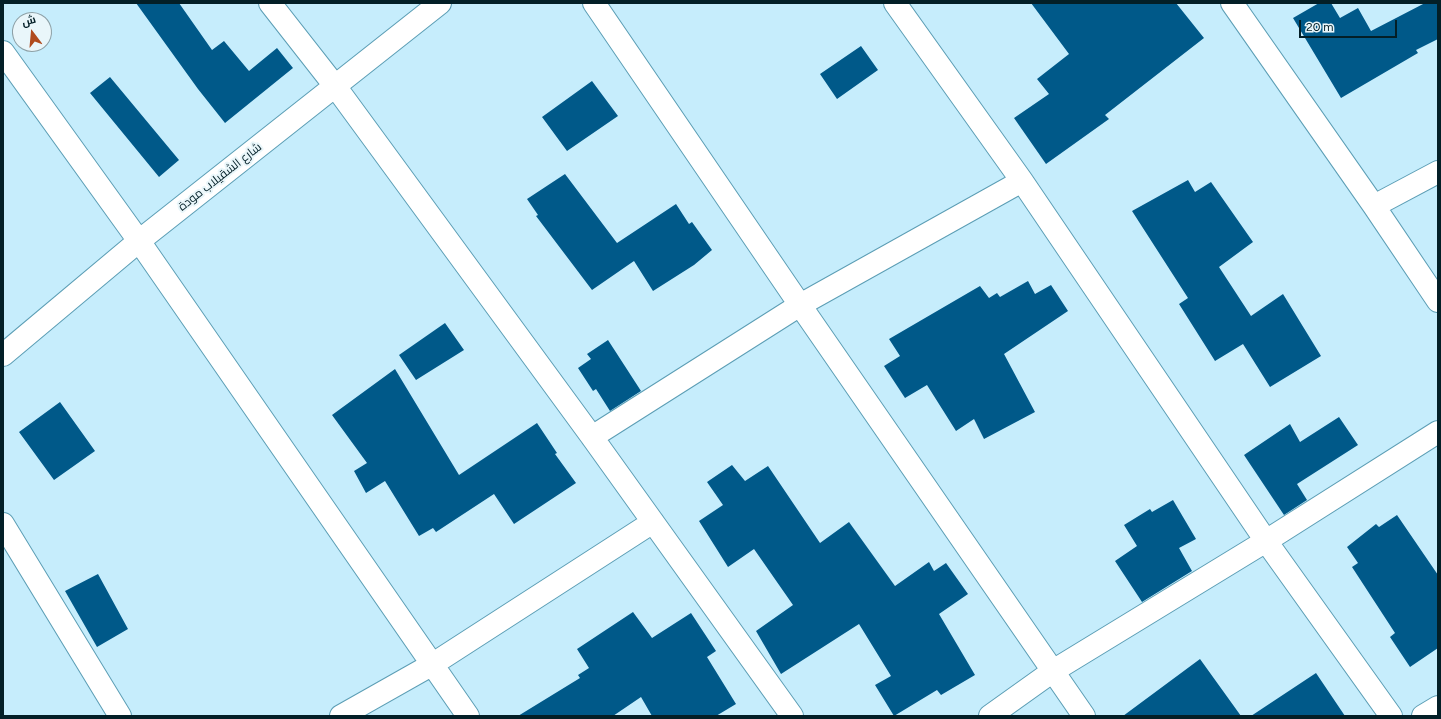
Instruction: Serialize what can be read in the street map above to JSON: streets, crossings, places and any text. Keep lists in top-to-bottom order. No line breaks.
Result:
{"streets":{"street":["شارع الشقيلاب مودة"]},"scale_bar":"20 m","north":"top"}
